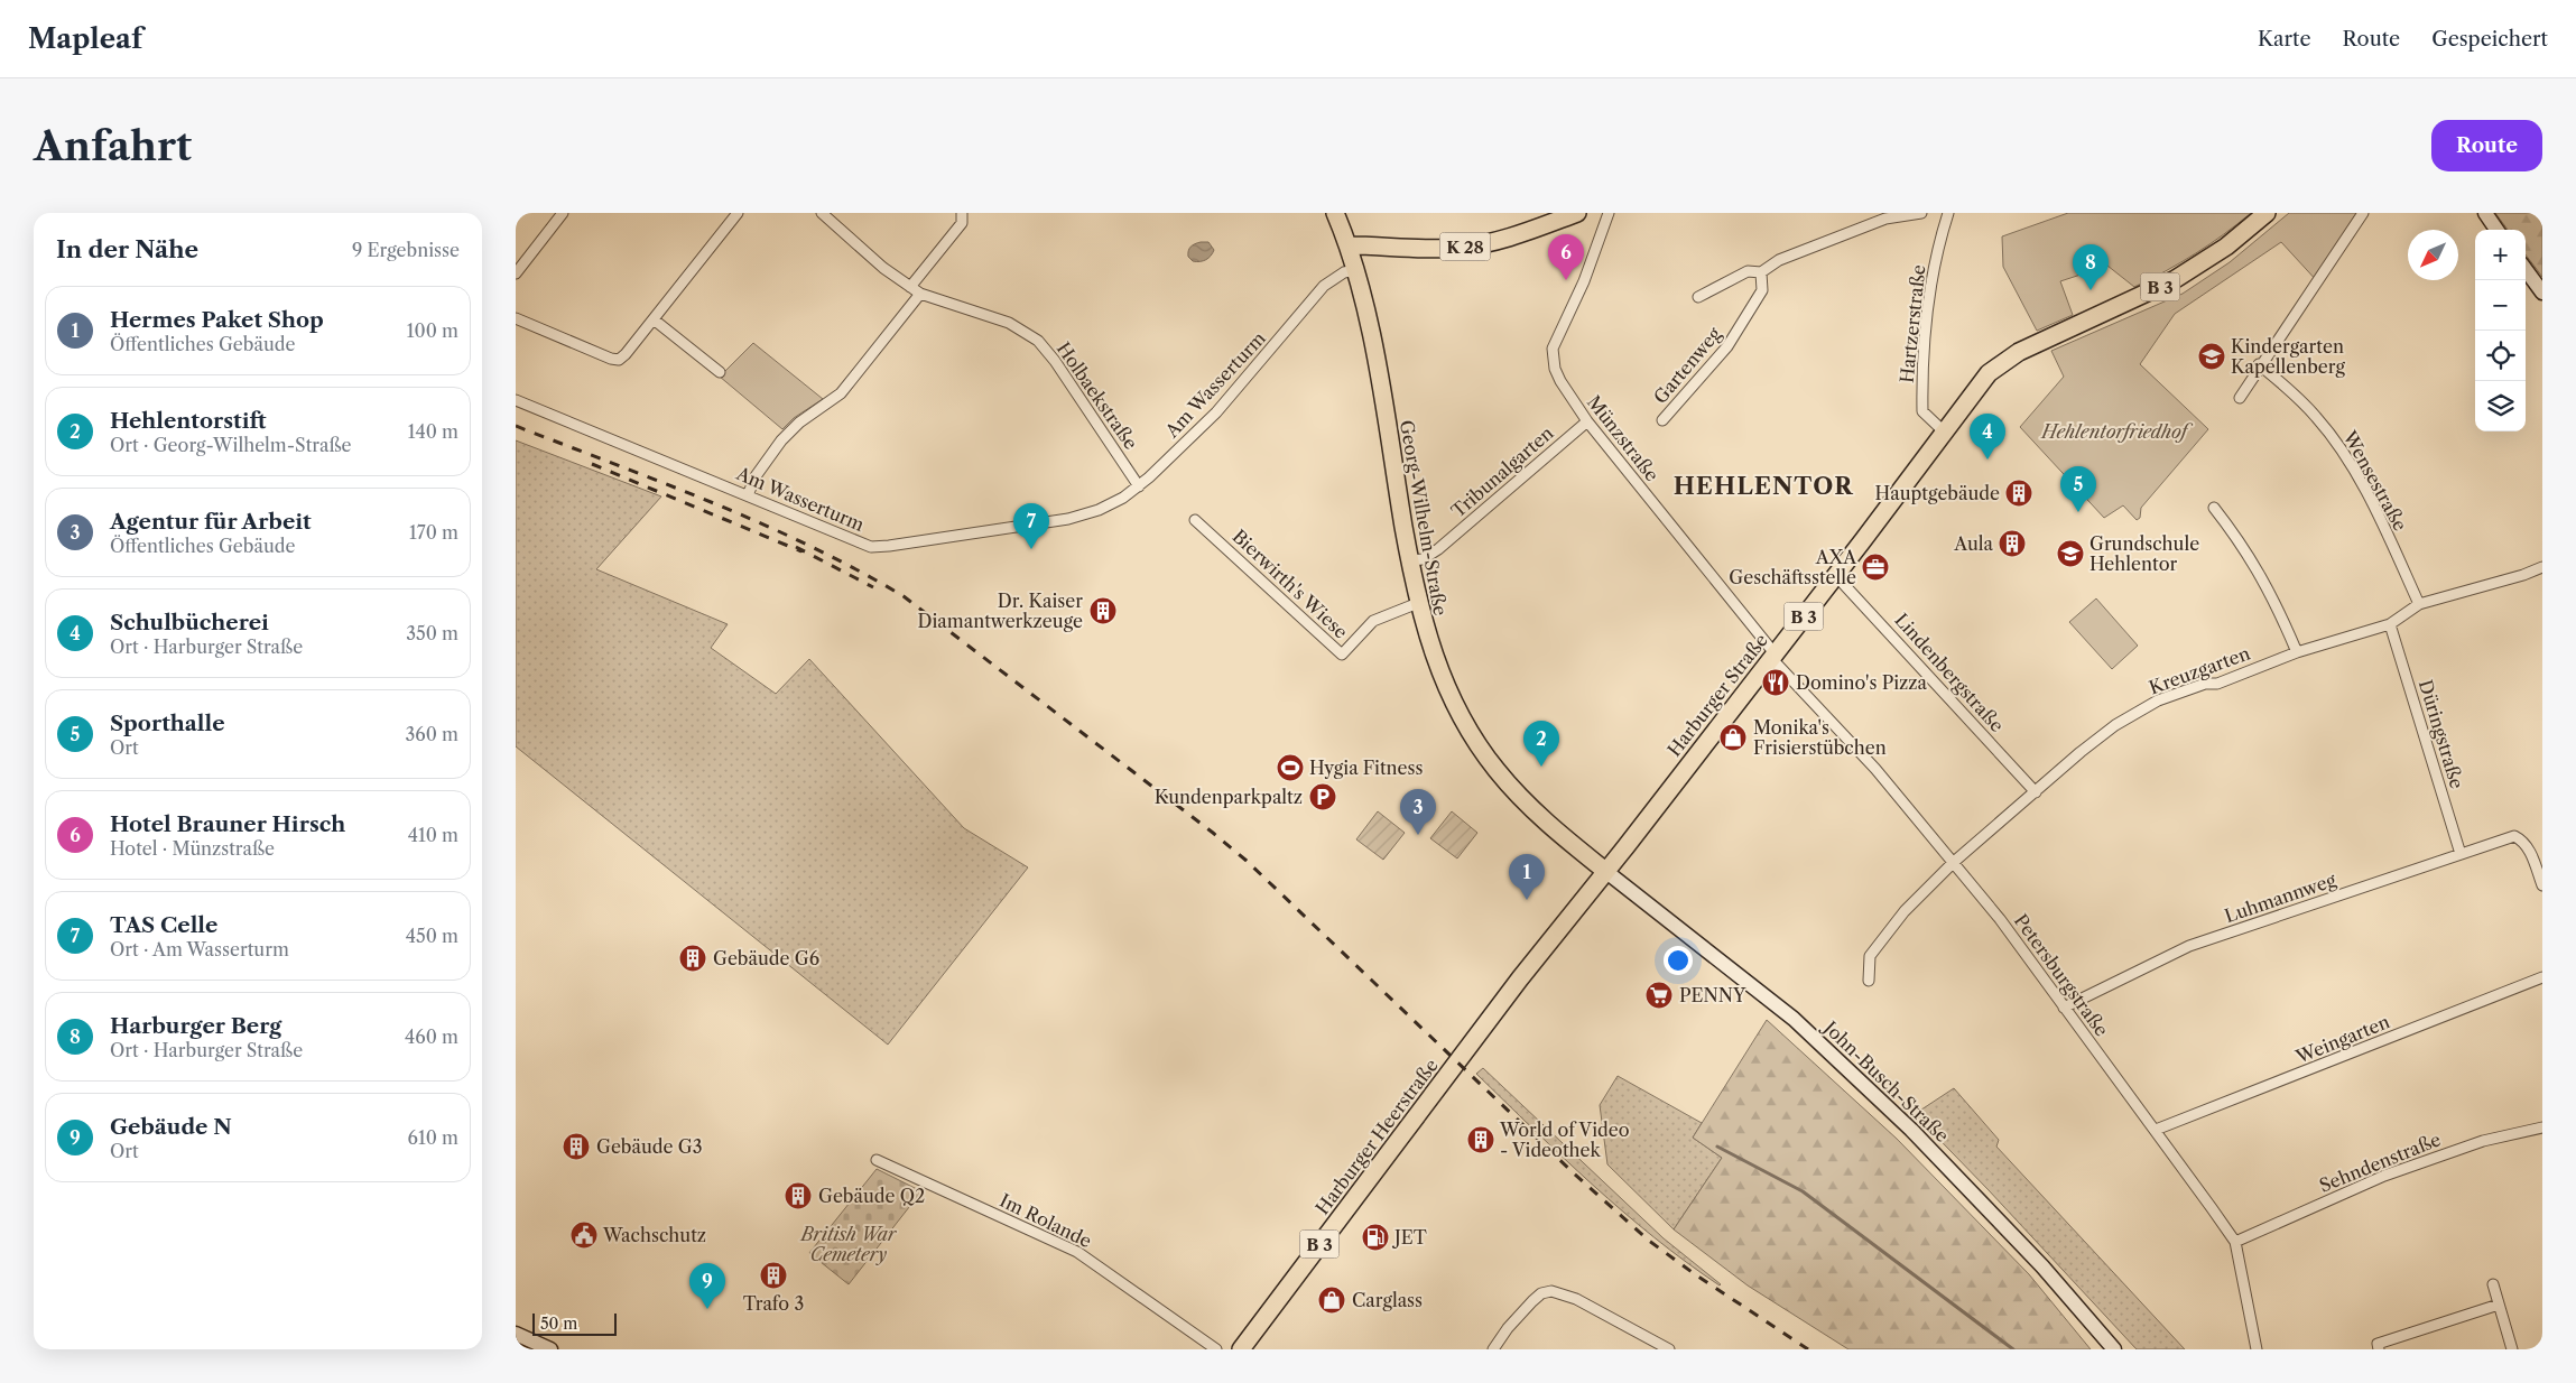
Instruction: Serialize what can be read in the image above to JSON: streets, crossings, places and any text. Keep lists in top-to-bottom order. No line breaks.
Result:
{"streets":{"main road":["K 28","B 3","Georg-Wilhelm-Straße","Harburger Straße","John-Busch-Straße","Harburger Heerstraße"],"street":["Hartzerstraße","Gartenweg","Am Wasserturm","Holbaekstraße","Münzstraße","Tribunalgarten","Wensestraße","Bierwirth's Wiese","Kreuzgarten","Lindenbergstraße","Düringstraße","Luhmannweg","Petersburgstraße","Weingarten","Sehndenstraße","Im Rolande"]},"crossings":[["K 28","Georg-Wilhelm-Straße"],["Hartzerstraße","Harburger Straße"],["Am Wasserturm","Holbaekstraße"],["Am Wasserturm","Georg-Wilhelm-Straße"],["Münzstraße","Tribunalgarten"],["Münzstraße","Harburger Straße"],["Münzstraße","Petersburgstraße"],["Tribunalgarten","Georg-Wilhelm-Straße"],["Wensestraße","Kreuzgarten"],["Georg-Wilhelm-Straße","Bierwirth's Wiese"],["Georg-Wilhelm-Straße","Harburger Straße"],["Georg-Wilhelm-Straße","John-Busch-Straße"],["Kreuzgarten","Lindenbergstraße"],["Kreuzgarten","Düringstraße"],["Kreuzgarten","Petersburgstraße"],["Lindenbergstraße","Harburger Straße"],["Harburger Straße","Petersburgstraße"],["Harburger Straße","John-Busch-Straße"],["Harburger Straße","Harburger Heerstraße"],["Düringstraße","Luhmannweg"],["Luhmannweg","Petersburgstraße"],["Petersburgstraße","Weingarten"],["Petersburgstraße","Sehndenstraße"]],"districts":["HEHLENTOR"],"parks":["Hehlentorfriedhof","British War Cemetery"],"places":{"school or university":["Kindergarten Kapellenberg","Grundschule Hehlentor"],"building":["Hauptgebäude","Aula","Dr. Kaiser Diamantwerkzeuge","Gebäude G6","World of Video - Videothek","Gebäude G3","Gebäude Q2","Trafo 3"],"office":["AXA Geschäftsstelle"],"restaurant":["Domino's Pizza"],"shop":["Monika's Frisierstübchen","Carglass"],"sports":["Hygia Fitness"],"parking":["Kundenparkpaltz"],"supermarket":["PENNY"],"public building":["Wachschutz"],"fuel station":["JET"]},"scale_bar":"50 m","north":"bottom left","page":{"header":"Mapleaf","nav":["Karte","Route","Gespeichert"],"buttons":"Route","title":"Anfahrt","heading":["In der Nähe","9 Ergebnisse"],"map_buttons":["+","−"],"pins":["6","8","4","5","7","2","3","1","9"],"list":[{"mark":"1","name":"Hermes Paket Shop","note":"Öffentliches Gebäude","value":"100 m"},{"mark":"2","name":"Hehlentorstift","note":"Ort · Georg-Wilhelm-Straße","value":"140 m"},{"mark":"3","name":"Agentur für Arbeit","note":"Öffentliches Gebäude","value":"170 m"},{"mark":"4","name":"Schulbücherei","note":"Ort · Harburger Straße","value":"350 m"},{"mark":"5","name":"Sporthalle","note":"Ort","value":"360 m"},{"mark":"6","name":"Hotel Brauner Hirsch","note":"Hotel · Münzstraße","value":"410 m"},{"mark":"7","name":"TAS Celle","note":"Ort · Am Wasserturm","value":"450 m"},{"mark":"8","name":"Harburger Berg","note":"Ort · Harburger Straße","value":"460 m"},{"mark":"9","name":"Gebäude N","note":"Ort","value":"610 m"}],"scale":"50 m"}}
